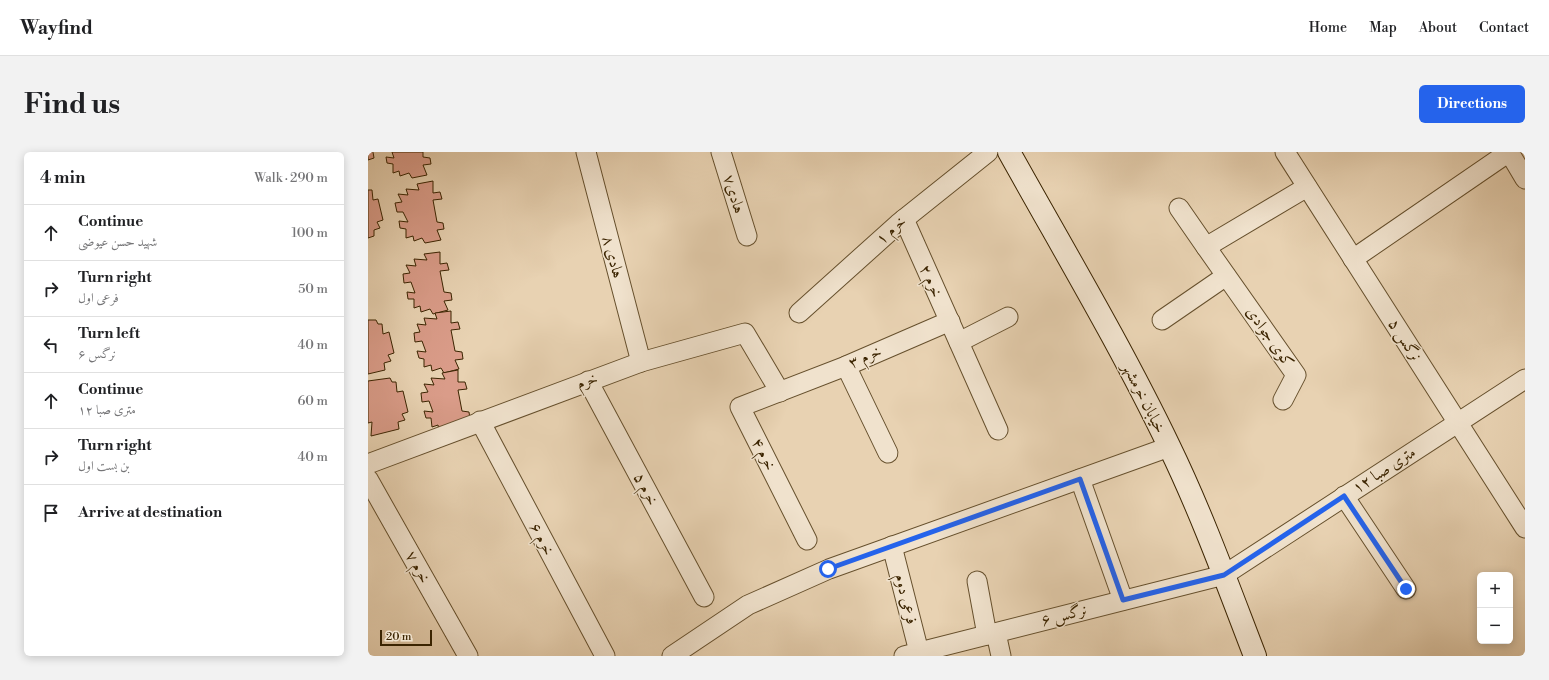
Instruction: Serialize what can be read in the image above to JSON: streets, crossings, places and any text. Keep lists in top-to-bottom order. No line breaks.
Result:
{"streets":{"street":["هادی۷","خرم ۱","هادی ۸","خرم ۲","کوی جوادی","نرگس ۵","خرم ۳","خرم","خیابان خرمشهر","خرم ۴","۱۲ متری صبا","خرم ۵","خرم ۶","خرم ۷","فرعی دوم","نرگس ۶"]},"crossings":[["خرم ۱","خرم ۲"],["هادی ۸","خرم"],["خرم ۲","خرم ۳"],["نرگس ۵","۱۲ متری صبا"],["خرم ۳","خرم"],["خرم ۳","خرم ۴"],["خرم","خرم ۴"],["خرم","خرم ۵"],["خرم","خرم ۶"],["خیابان خرمشهر","۱۲ متری صبا"],["خیابان خرمشهر","نرگس ۶"],["۱۲ متری صبا","نرگس ۶"],["فرعی دوم","نرگس ۶"]],"scale_bar":"20 m","page":{"header":"Wayfind","nav":["Home","Map","About","Contact"],"buttons":"Directions","title":"Find us","heading":["4 min","Walk · 290 m"],"list":[["Continue","شهید حسن عیوضی","100 m"],["Turn right","فرعی اول","50 m"],["Turn left","نرگس ۶","40 m"],["Continue","۱۲ متری صبا","60 m"],["Turn right","بن بست اول","40 m"],"Arrive at destination"],"map_buttons":["+","−"],"scale":"20 m"}}
